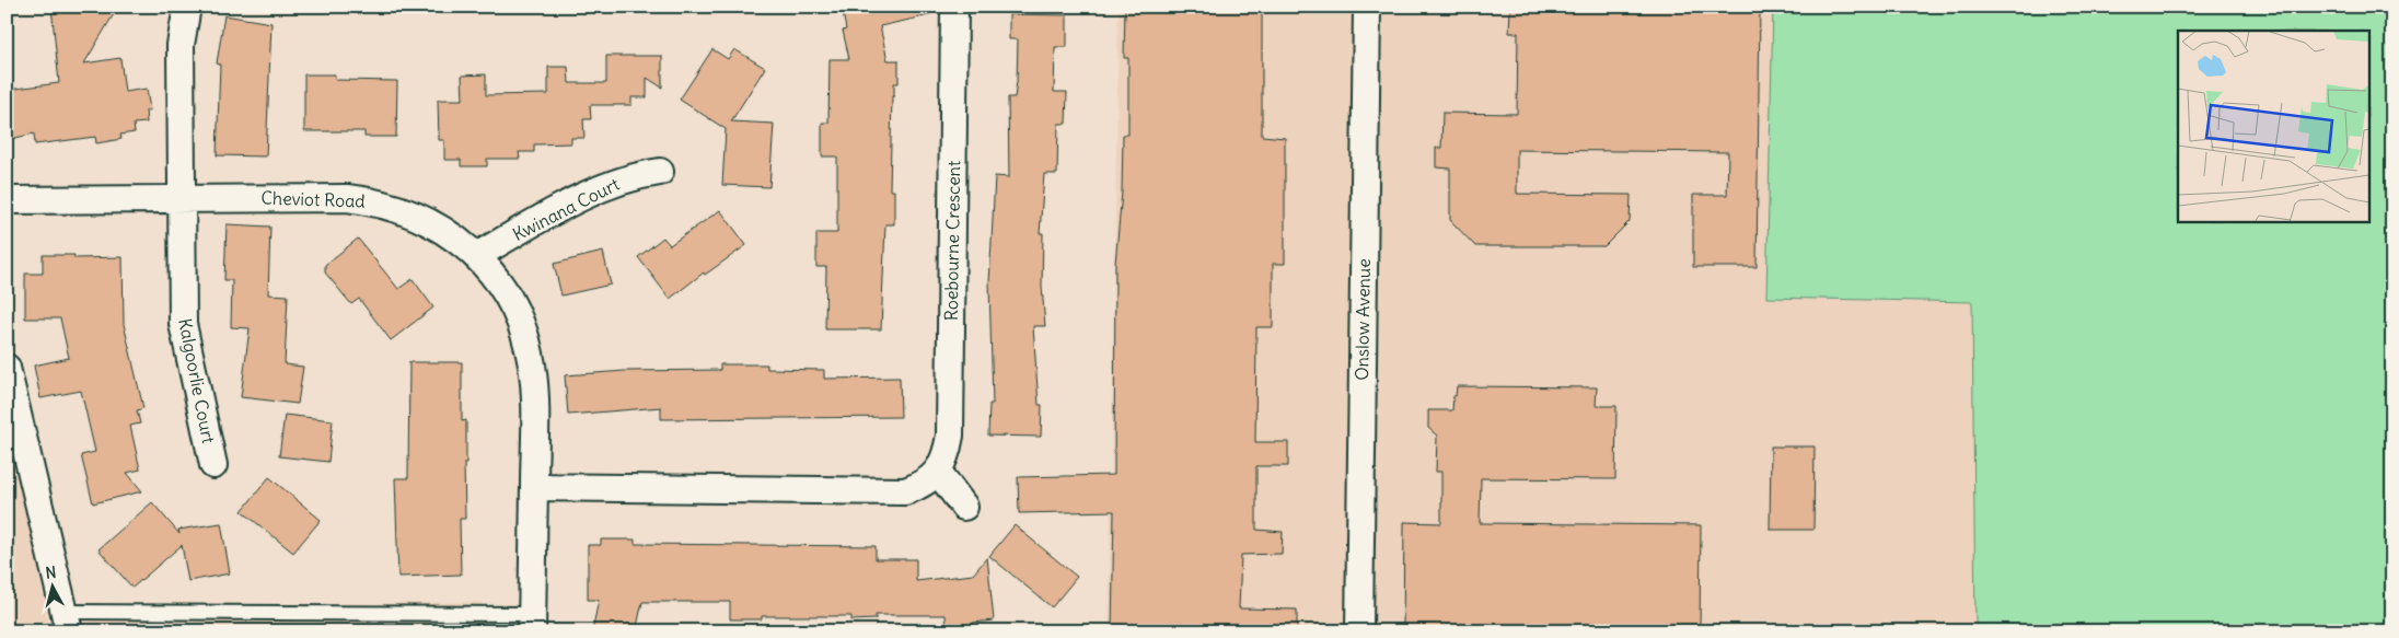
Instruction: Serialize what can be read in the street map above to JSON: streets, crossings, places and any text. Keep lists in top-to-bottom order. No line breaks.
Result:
{"streets":{"street":["Cheviot Road","Kwinana Court","Roebourne Crescent","Onslow Avenue","Kalgoorlie Court"]},"crossings":[["Cheviot Road","Kwinana Court"],["Cheviot Road","Kalgoorlie Court"]],"north":"top"}
